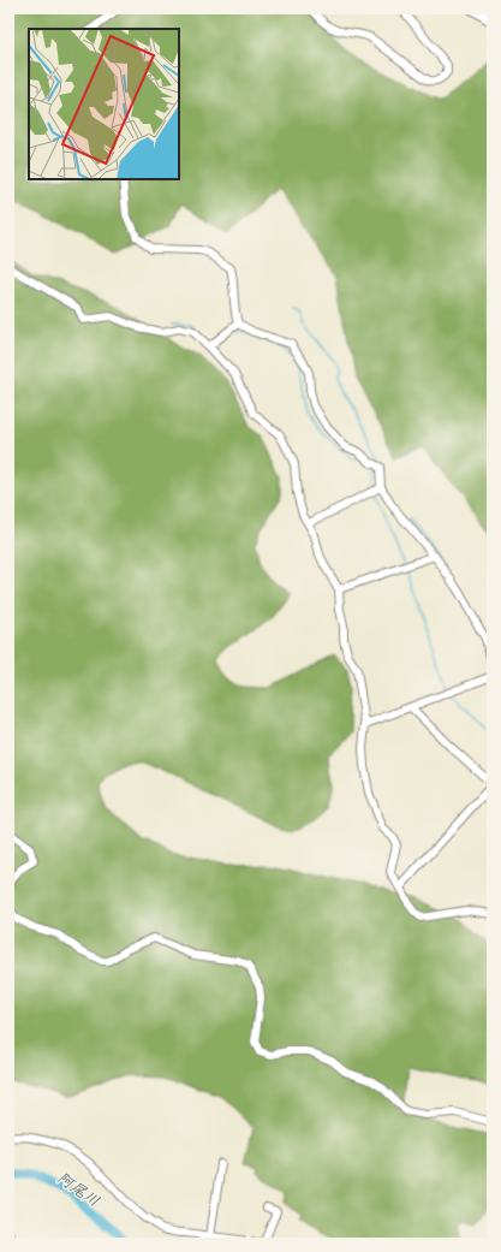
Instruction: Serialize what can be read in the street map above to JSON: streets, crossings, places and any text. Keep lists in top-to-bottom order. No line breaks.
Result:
{"water":["阿尾川"]}
